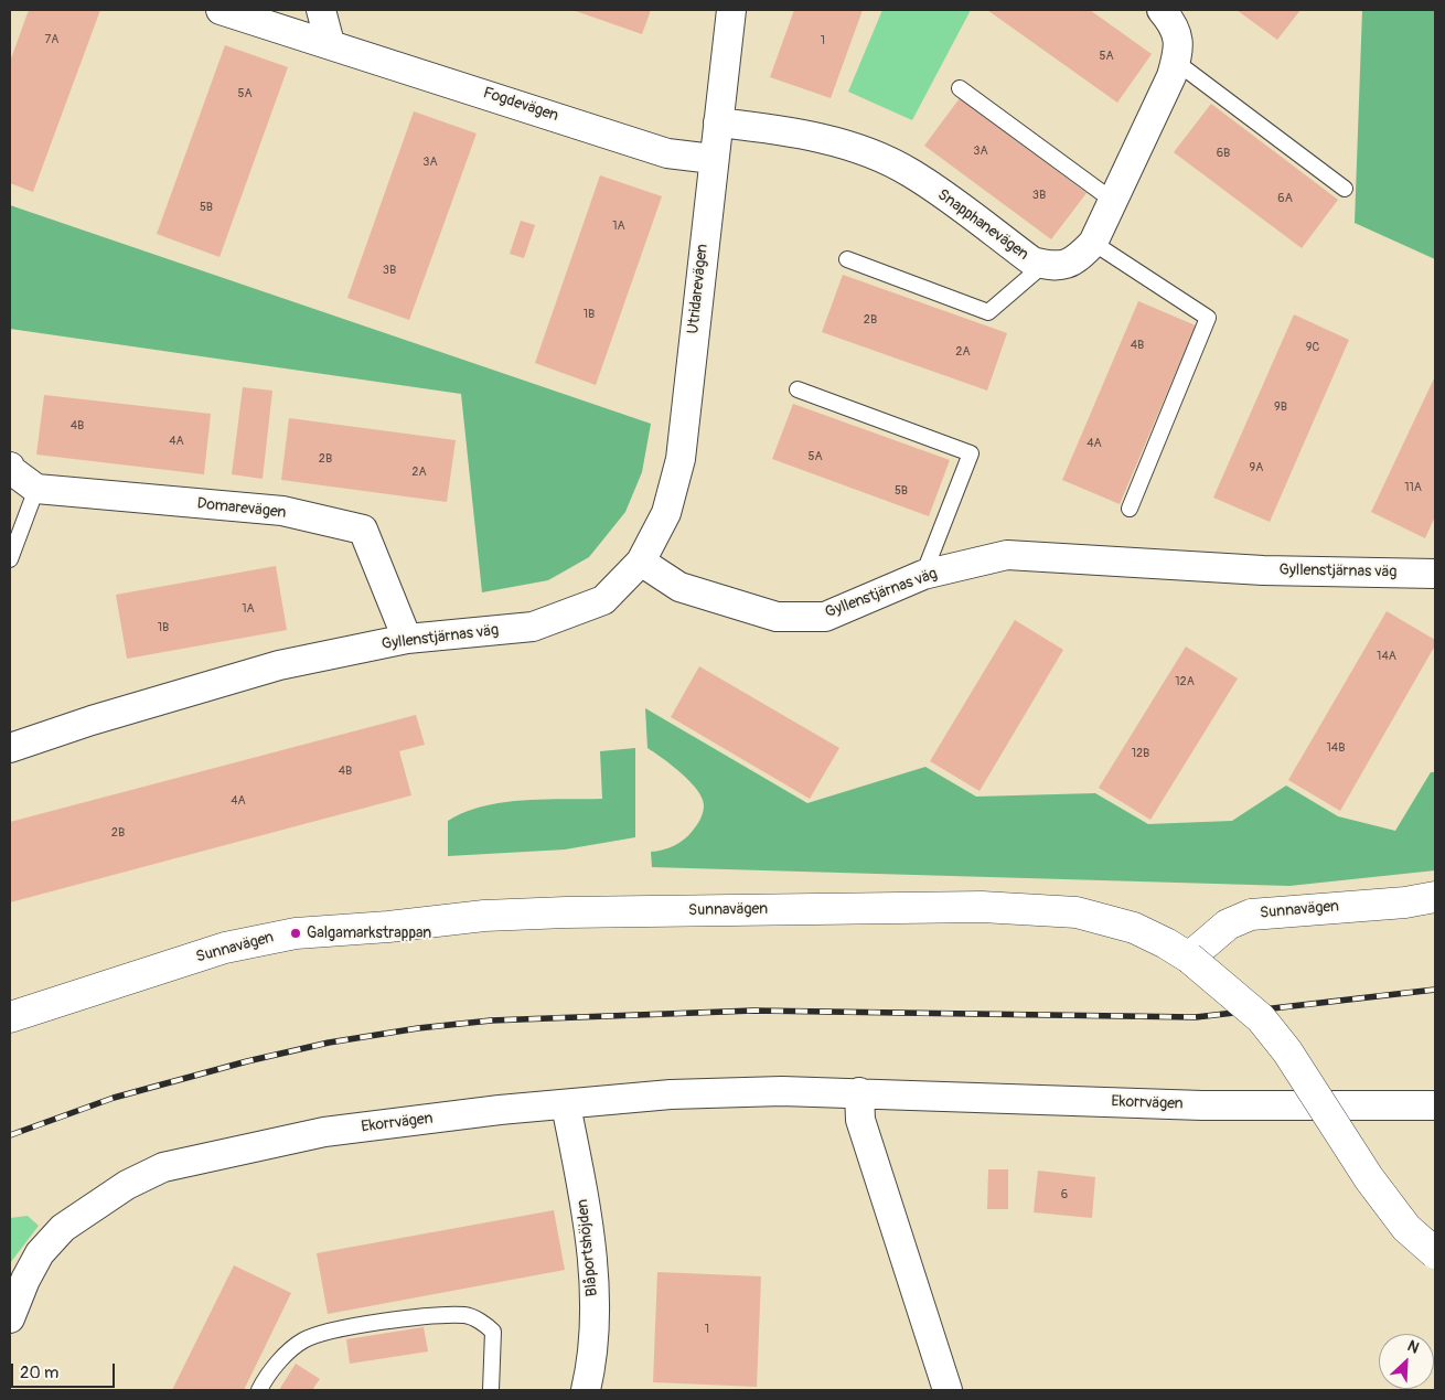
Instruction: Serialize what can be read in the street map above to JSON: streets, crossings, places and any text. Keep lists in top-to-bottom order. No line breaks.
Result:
{"streets":{"main road":["Sunnavägen"],"street":["Fogdevägen","Snapphanevägen","Utridarevägen","Domarevägen","Gyllenstjärnas väg","Ekorrvägen","Blåportshöjden"]},"crossings":[["Fogdevägen","Utridarevägen"],["Snapphanevägen","Utridarevägen"],["Utridarevägen","Gyllenstjärnas väg"],["Domarevägen","Gyllenstjärnas väg"],["Ekorrvägen","Blåportshöjden"]],"places":["Galgamarkstrappan"],"house_numbers":["7A","1","5A","5A","3A","6B","3A","3B","6A","5B","1A","3B","1B","2B","4B","9C","2A","9B","4B","4A","4A","5A","2B","9A","2A","11A","5B","1A","1B","14A","12A","14B","12B","4B","4A","2B","6","1"],"scale_bar":"20 m","north":"top right"}
